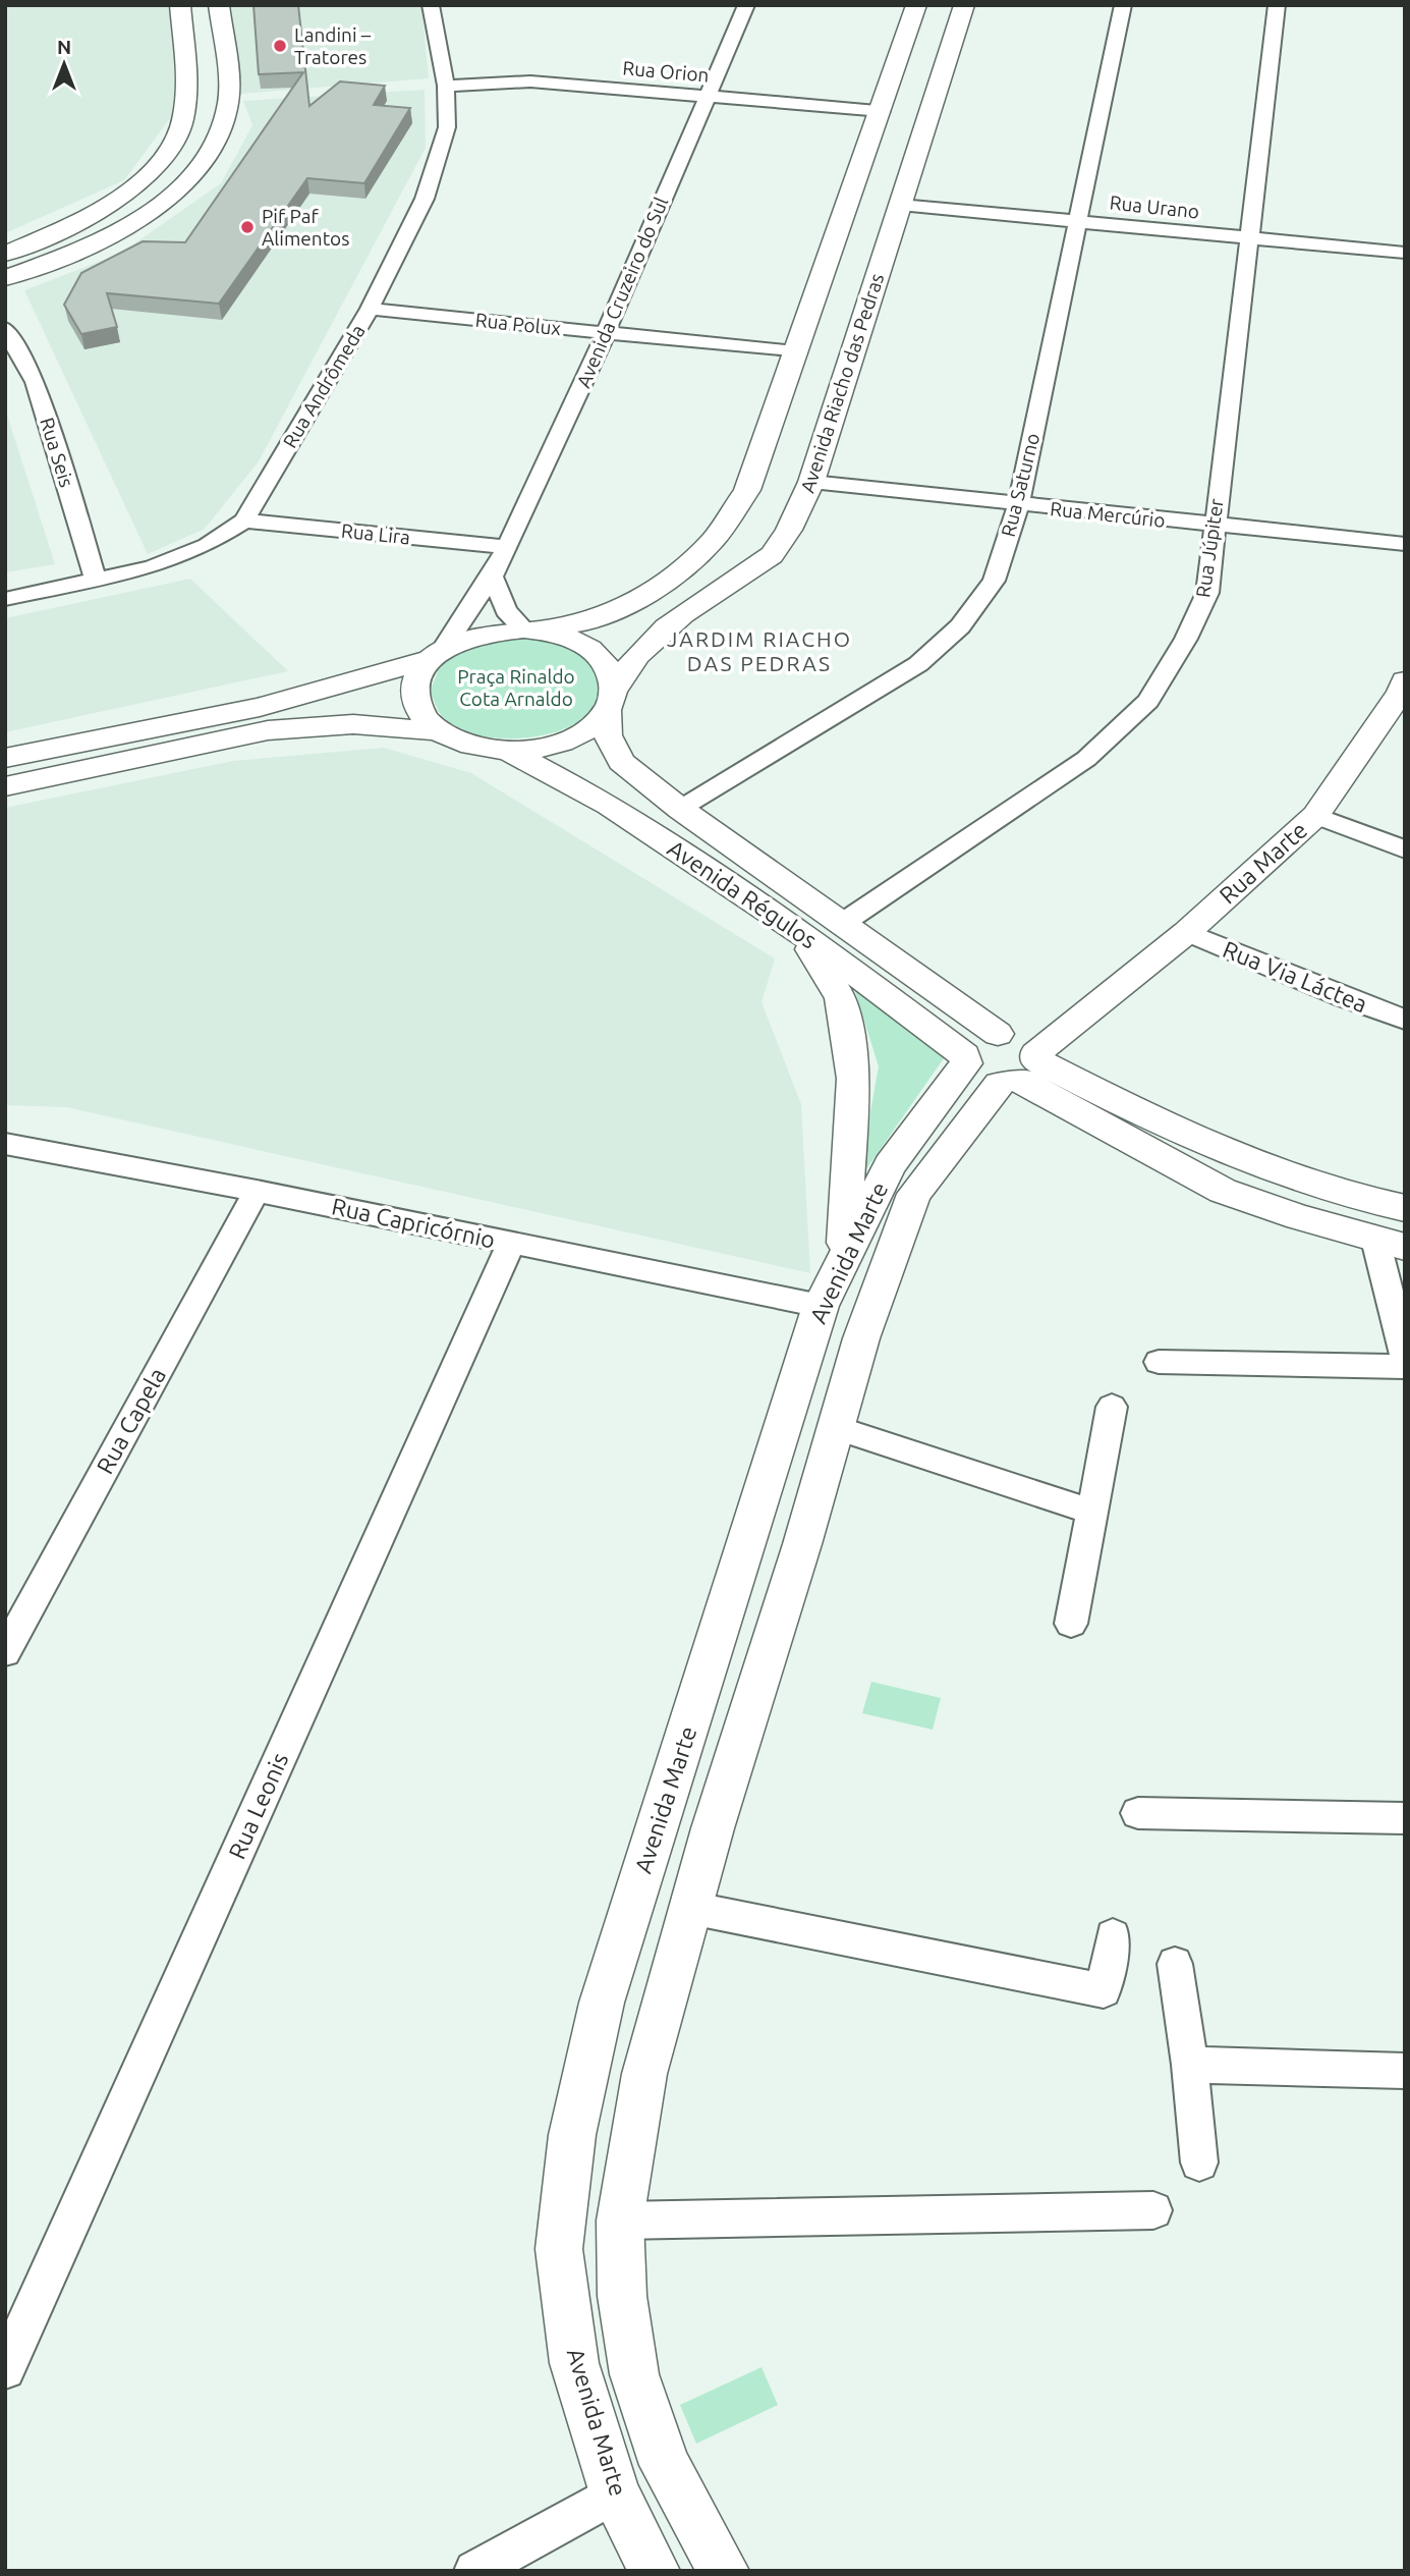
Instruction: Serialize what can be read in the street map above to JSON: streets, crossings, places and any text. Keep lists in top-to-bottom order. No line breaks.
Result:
{"streets":{"street":["Rua Orion","Rua Urano","Avenida Cruzeiro do Sul","Rua Polux","Avenida Riacho das Pedras","Rua Andrômeda","Rua Seis","Rua Saturno","Rua Mercúrio","Rua Lira","Rua Júpiter","Rua Marte","Avenida Régulos","Rua Via Láctea","Rua Capricórnio","Avenida Marte","Rua Capela","Rua Leonis"]},"crossings":[["Rua Orion","Avenida Cruzeiro do Sul"],["Rua Orion","Rua Andrômeda"],["Rua Urano","Avenida Riacho das Pedras"],["Rua Urano","Rua Saturno"],["Rua Urano","Rua Júpiter"],["Avenida Cruzeiro do Sul","Rua Polux"],["Avenida Cruzeiro do Sul","Avenida Riacho das Pedras"],["Avenida Cruzeiro do Sul","Rua Lira"],["Avenida Cruzeiro do Sul","Avenida Régulos"],["Rua Polux","Rua Andrômeda"],["Avenida Riacho das Pedras","Rua Mercúrio"],["Avenida Riacho das Pedras","Avenida Régulos"],["Rua Andrômeda","Rua Seis"],["Rua Andrômeda","Rua Lira"],["Rua Saturno","Rua Mercúrio"],["Rua Saturno","Avenida Régulos"],["Rua Mercúrio","Rua Júpiter"],["Rua Júpiter","Avenida Régulos"],["Rua Marte","Avenida Régulos"],["Rua Marte","Rua Via Láctea"],["Rua Marte","Avenida Marte"],["Avenida Régulos","Avenida Marte"],["Rua Capricórnio","Avenida Marte"],["Rua Capricórnio","Rua Capela"],["Rua Capricórnio","Rua Leonis"]],"districts":["JARDIM RIACHO DAS PEDRAS"],"parks":["Praça Rinaldo Cota Arnaldo"],"places":["Landini – Tratores","Pif Paf Alimentos"],"north":"top"}
